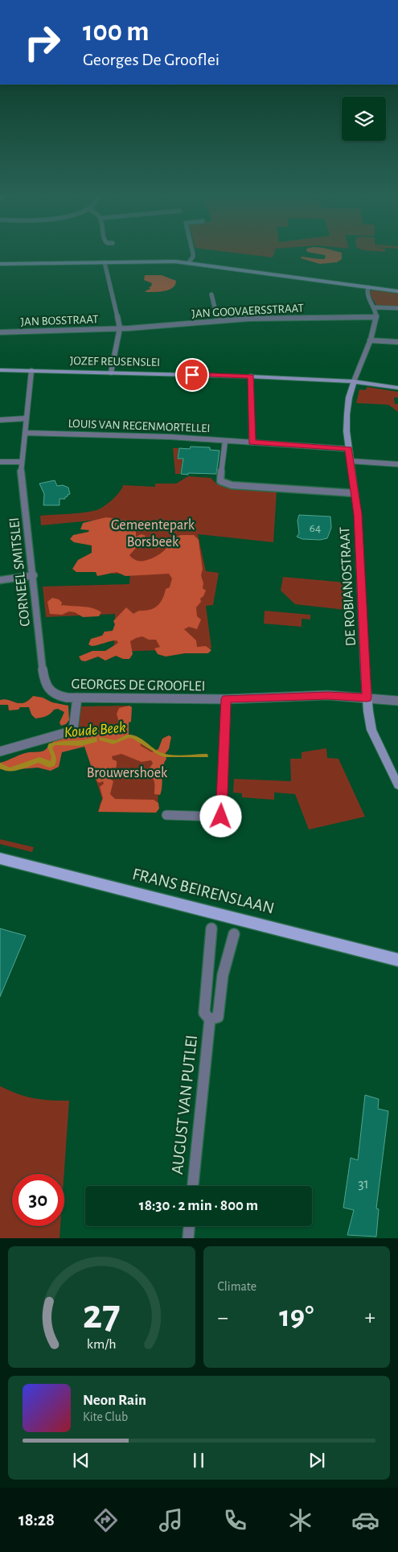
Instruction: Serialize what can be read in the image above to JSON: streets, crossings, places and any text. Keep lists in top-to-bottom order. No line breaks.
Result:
{"streets":{"main road":["FRANS BEIRENSLAAN"],"street":["JAN GOOVAERSSTRAAT","JAN BOSSTRAAT","JOZEF REUSENSLEI","LOUIS VAN REGENMORTELLEI","CORNEEL SMITSLEI","DE ROBIANOSTRAAT","GEORGES DE GROOFLEI","AUGUST VAN PUTLEI"]},"crossings":[["JAN GOOVAERSSTRAAT","JAN BOSSTRAAT"],["JOZEF REUSENSLEI","CORNEEL SMITSLEI"],["JOZEF REUSENSLEI","DE ROBIANOSTRAAT"],["LOUIS VAN REGENMORTELLEI","CORNEEL SMITSLEI"],["LOUIS VAN REGENMORTELLEI","DE ROBIANOSTRAAT"],["CORNEEL SMITSLEI","GEORGES DE GROOFLEI"],["DE ROBIANOSTRAAT","GEORGES DE GROOFLEI"]],"water":["Koude Beek"],"parks":["Gemeentepark Borsbeek","Brouwershoek"],"house_numbers":["64","31"],"page":{"turn":["100 m","Georges De Grooflei"],"limit":"30","trip":"18:30 · 2 min · 800 m","tile":"Climate","heat":["−","19°","+"],"song":["Neon Rain","Kite Club"],"tabs":"18:28","gauge":["27","km/h"]}}
